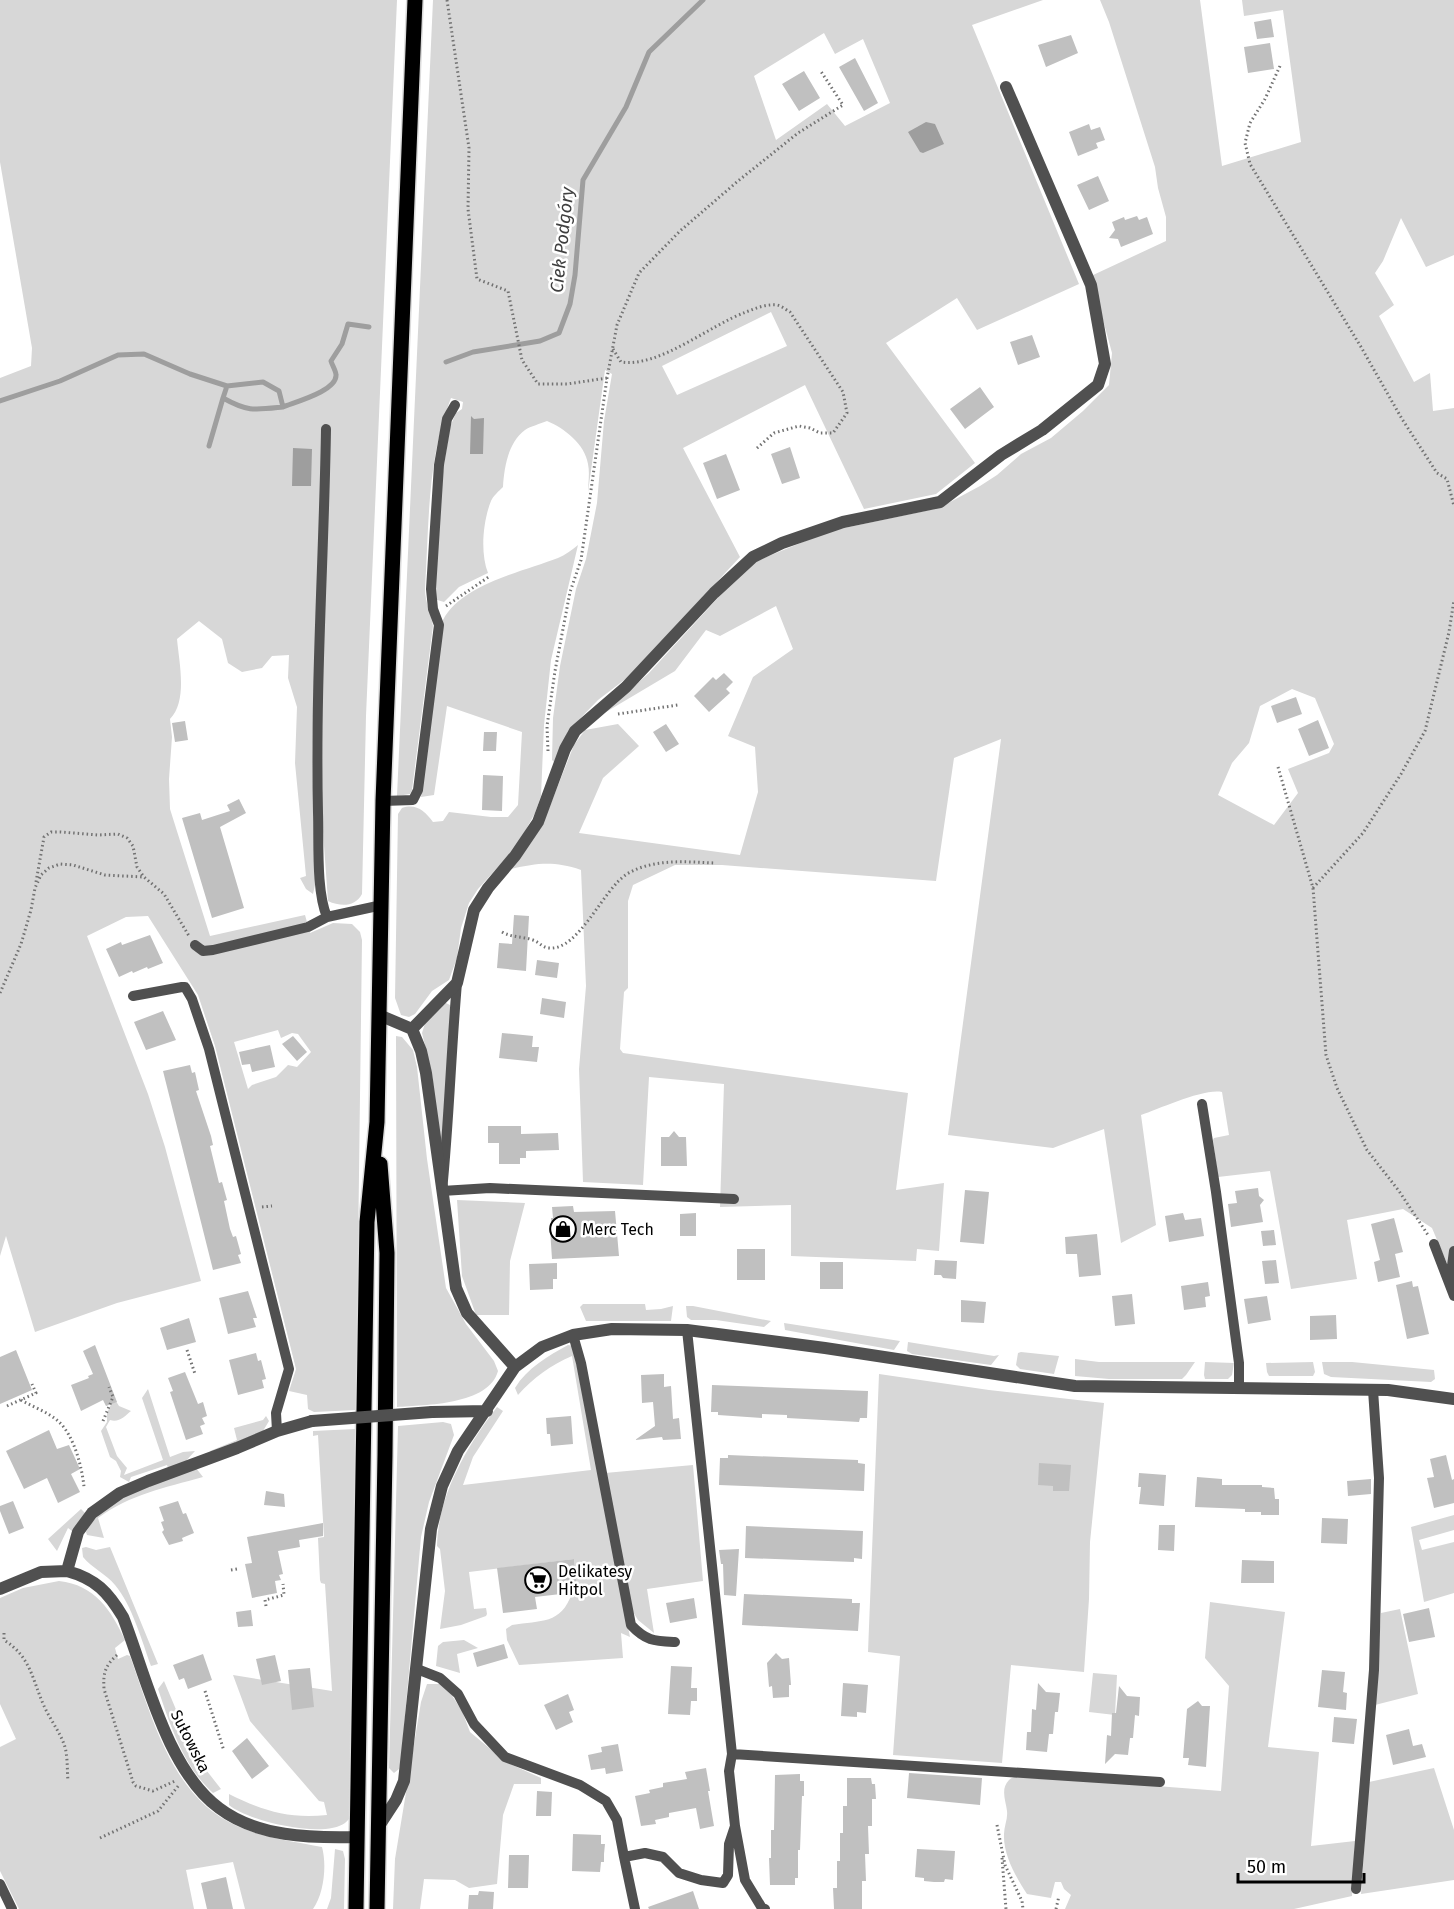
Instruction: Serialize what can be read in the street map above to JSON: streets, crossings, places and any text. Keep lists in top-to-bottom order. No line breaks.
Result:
{"streets":{"street":["Sułowska"]},"water":["Ciek Podgóry"],"places":{"shop":["Merc Tech"],"supermarket":["Delikatesy Hitpol"]},"scale_bar":"50 m"}
